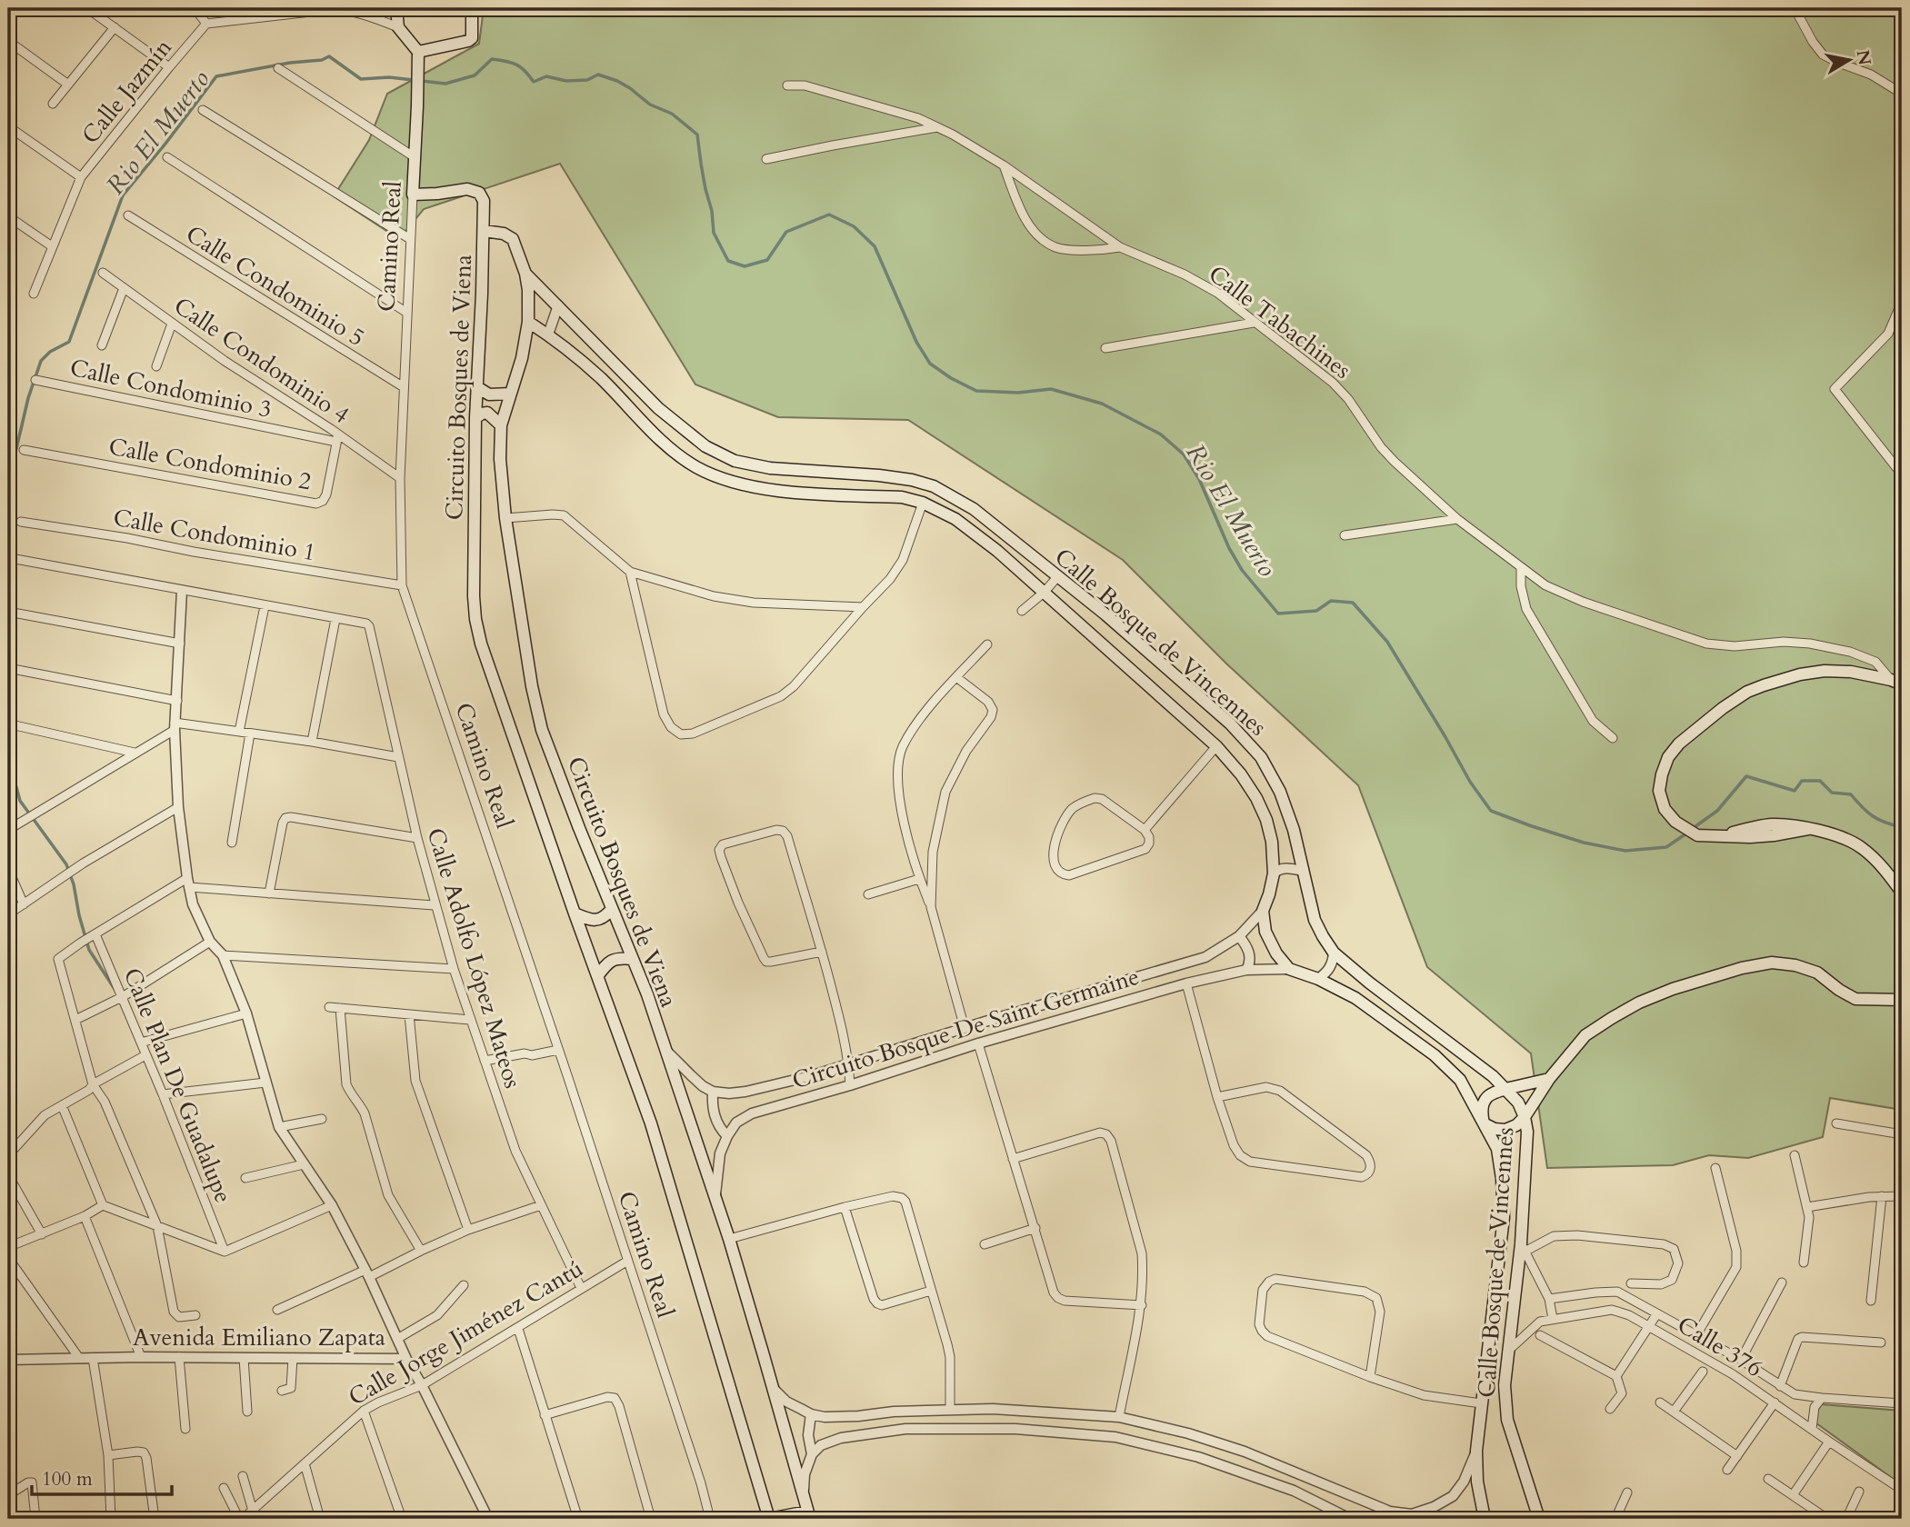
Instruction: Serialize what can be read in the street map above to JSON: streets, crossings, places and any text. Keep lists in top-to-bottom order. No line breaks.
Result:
{"streets":{"main road":["Camino Real","Circuito Bosques de Viena","Calle Bosque de Vincennes"],"street":["Calle Jazmín","Calle Condominio 5","Calle Tabachines","Calle Condominio 4","Calle Condominio 3","Calle Condominio 2","Calle Condominio 1","Calle Adolfo López Mateos","Circuito Bosque De Saint Germaine","Calle Plan De Guadalupe","Calle Jorge Jiménez Cantú","Avenida Emiliano Zapata","Calle 376"]},"crossings":[["Camino Real","Calle Condominio 5"],["Camino Real","Calle Condominio 4"],["Camino Real","Calle Condominio 1"],["Camino Real","Calle Jorge Jiménez Cantú"],["Calle Condominio 4","Calle Condominio 3"],["Calle Condominio 4","Calle Condominio 2"],["Circuito Bosques de Viena","Calle Bosque de Vincennes"],["Calle Condominio 3","Calle Condominio 2"],["Calle Bosque de Vincennes","Circuito Bosque De Saint Germaine"],["Calle Bosque de Vincennes","Calle 376"],["Calle Adolfo López Mateos","Calle Jorge Jiménez Cantú"],["Calle Jorge Jiménez Cantú","Avenida Emiliano Zapata"]],"water":["Rio El Muerto"],"scale_bar":"100 m","north":"right"}
